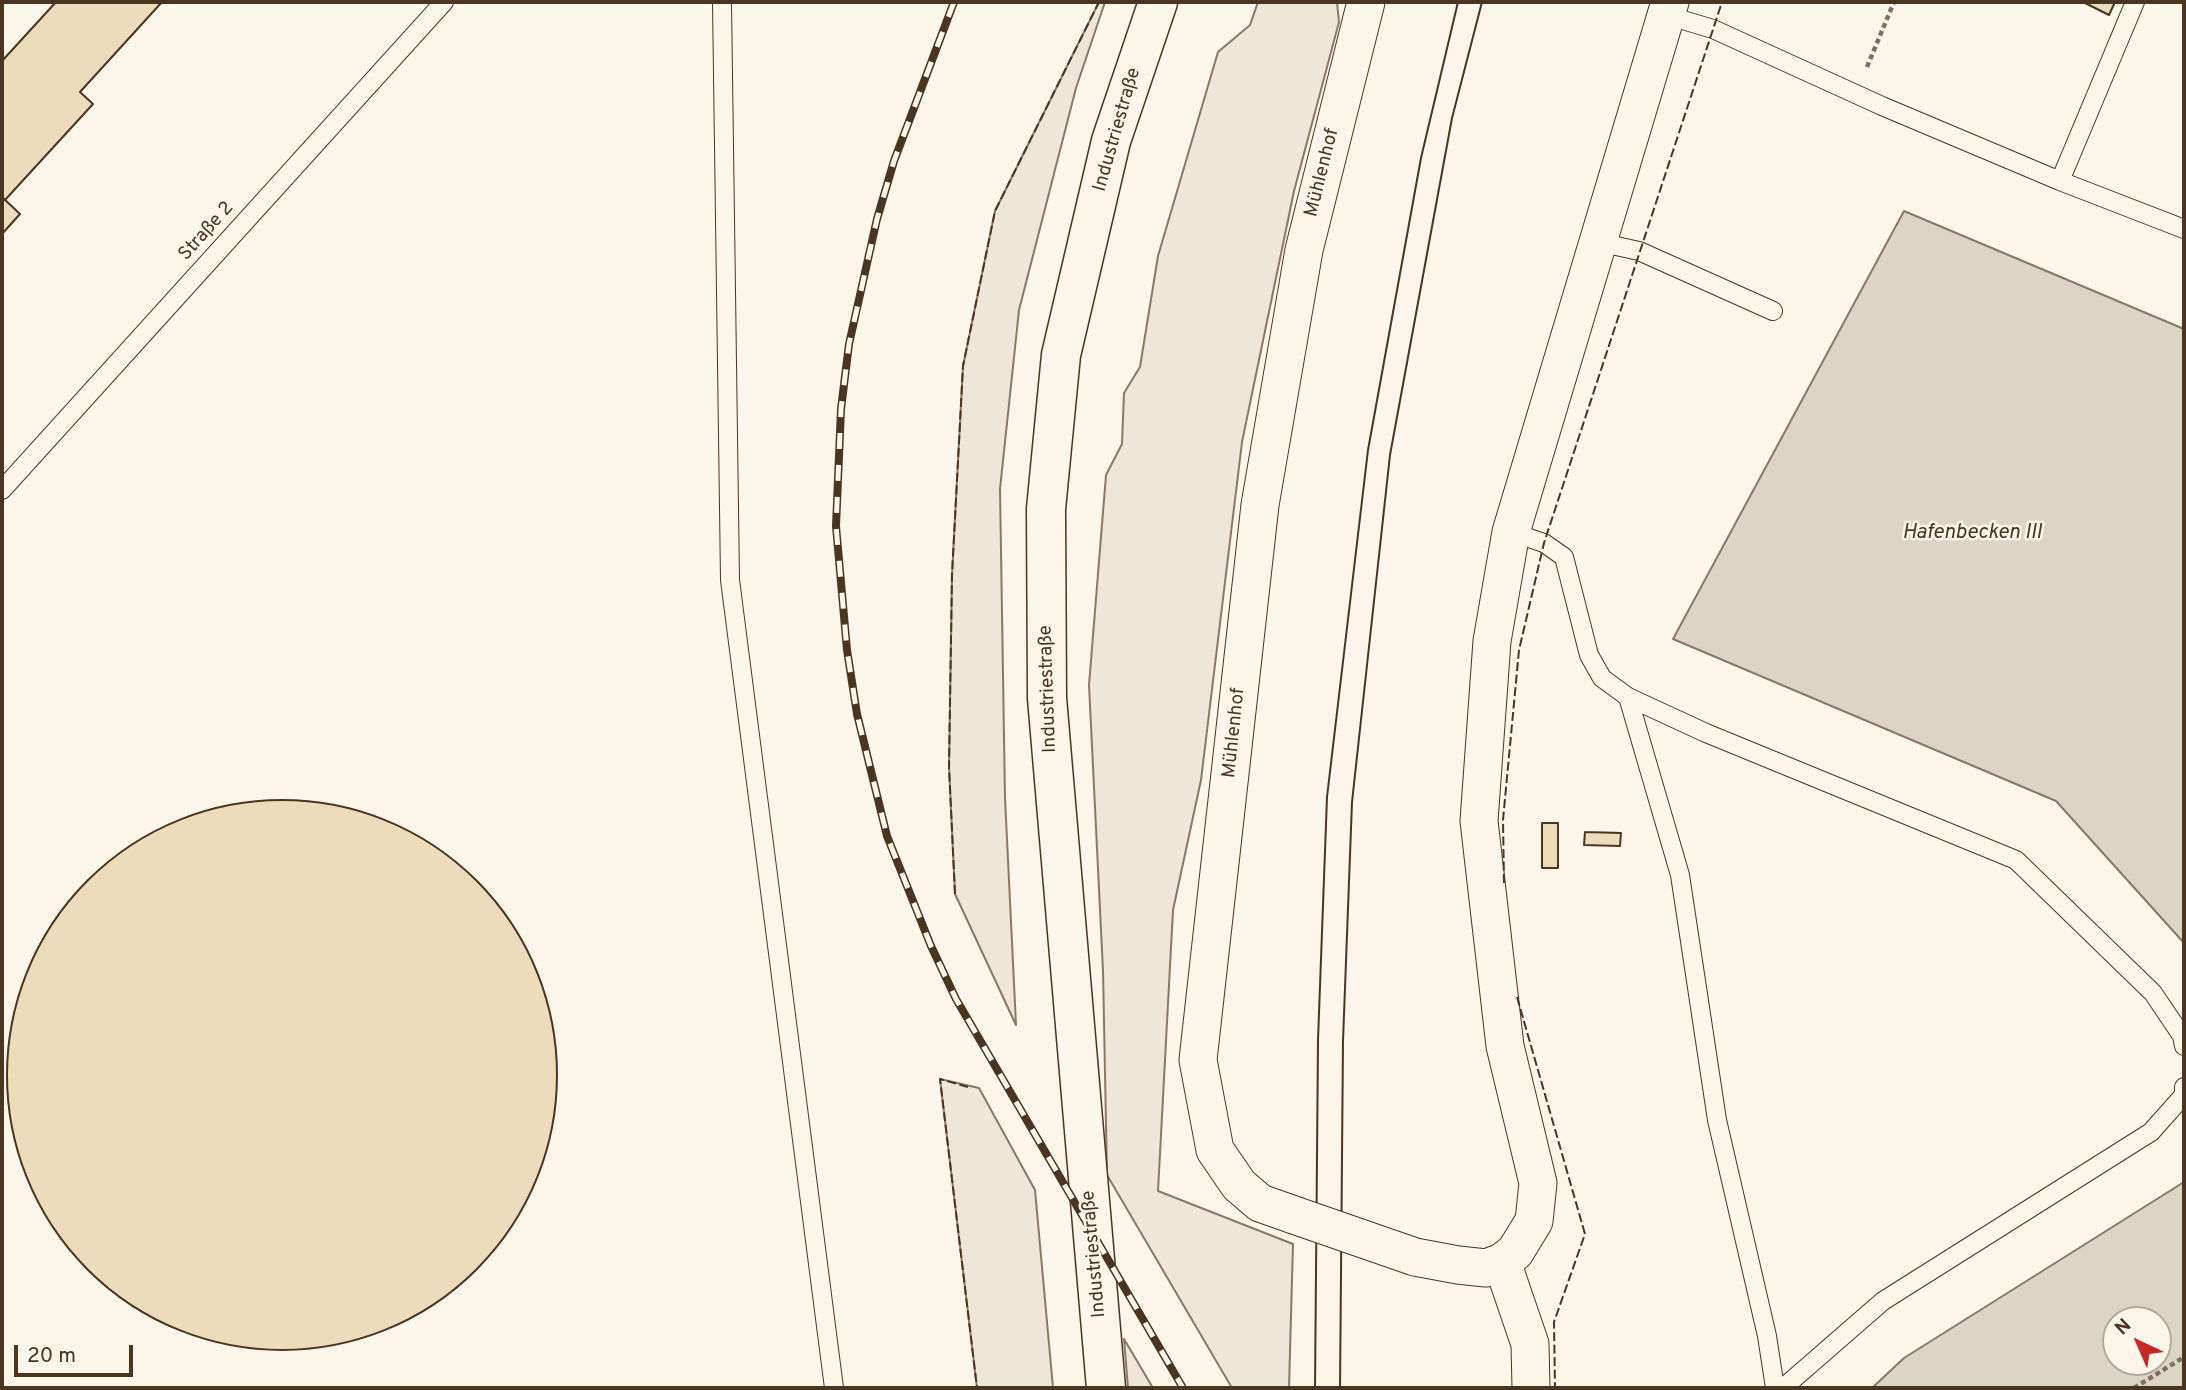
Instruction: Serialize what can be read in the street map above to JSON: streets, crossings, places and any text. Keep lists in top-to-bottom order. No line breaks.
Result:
{"streets":{"main road":["Industriestraße"],"street":["Mühlenhof"],"lane":["Straße 2"]},"water":["Hafenbecken III"],"scale_bar":"20 m","north":"top left"}
